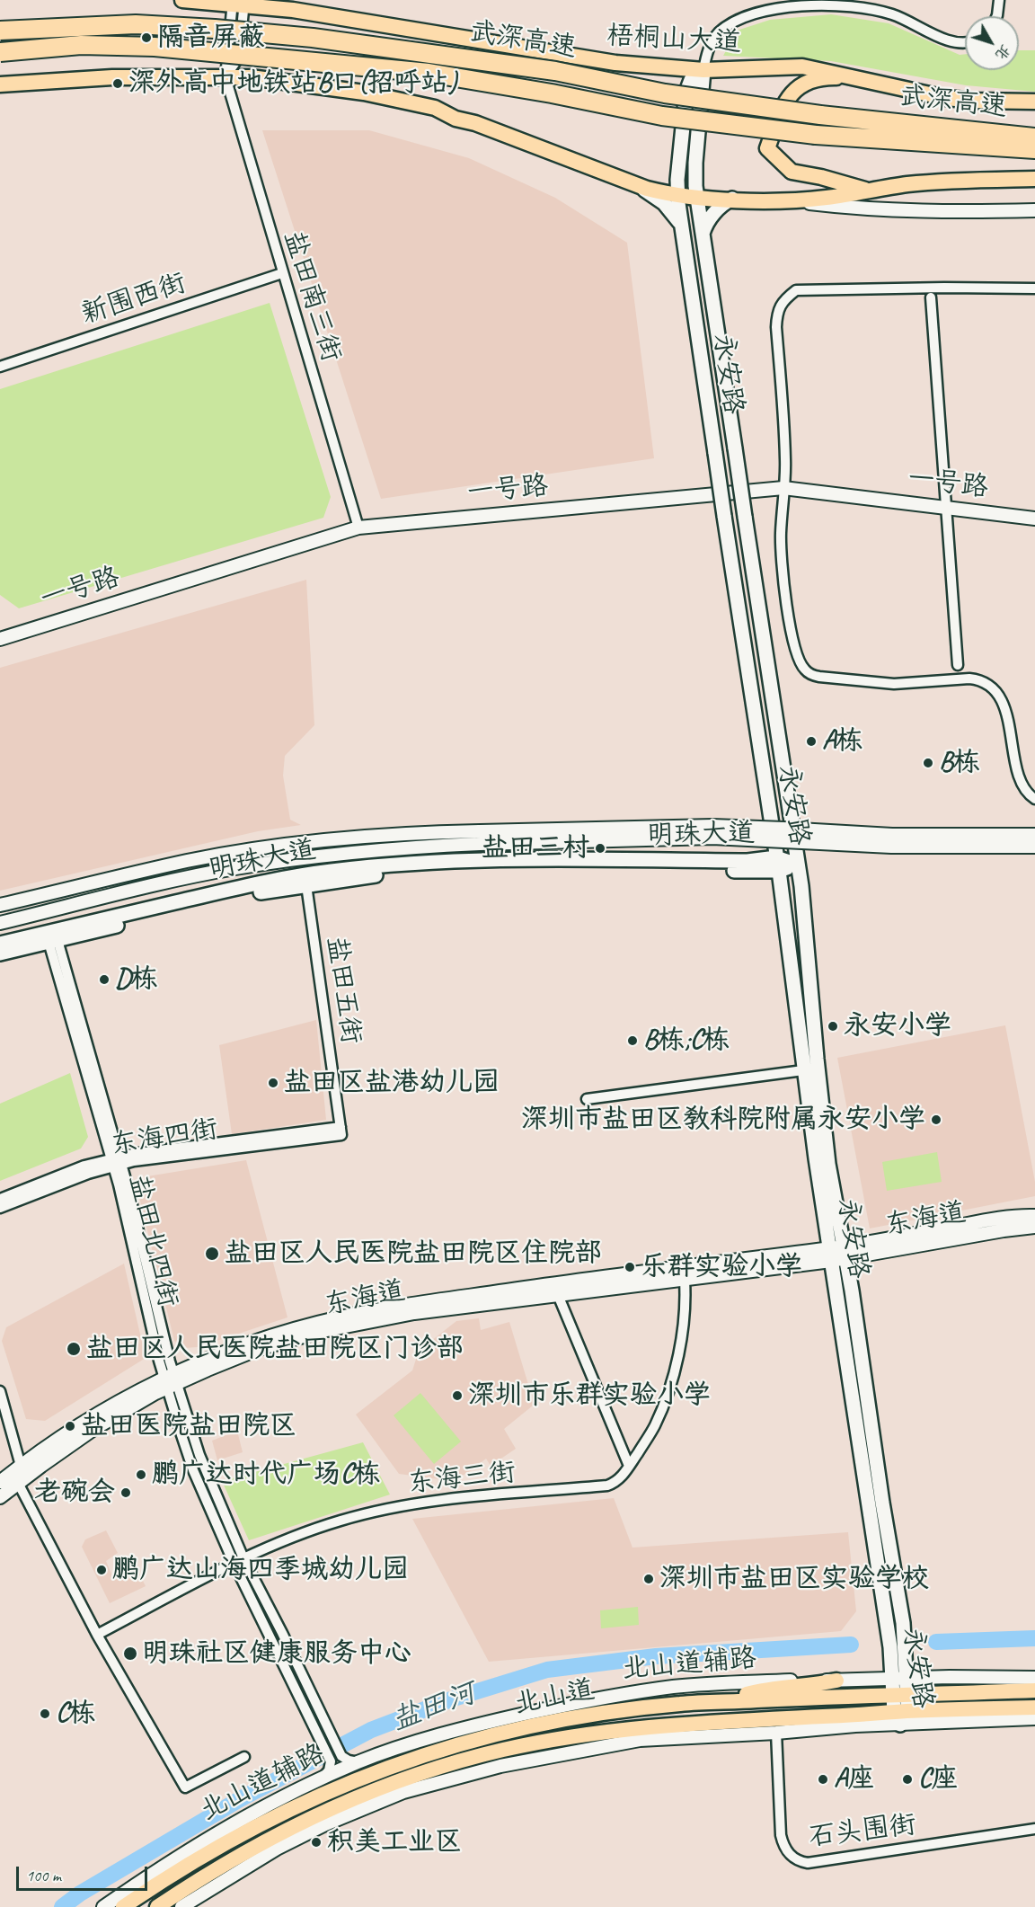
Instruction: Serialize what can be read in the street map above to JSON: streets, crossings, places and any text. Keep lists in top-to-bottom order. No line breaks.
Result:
{"streets":{"highway":["武深高速"],"main road":["梧桐山大道","永安路","明珠大道","北山道"],"street":["盐田南三街","新围西街","一号路","盐田五街","东海四街","东海道","盐田北四街","东海三街","北山道辅路","石头围街"]},"crossings":[["梧桐山大道","永安路"],["盐田南三街","新围西街"],["盐田南三街","一号路"],["永安路","明珠大道"],["永安路","东海道"],["永安路","北山道辅路"],["永安路","北山道"],["明珠大道","盐田五街"],["明珠大道","盐田北四街"],["盐田五街","东海四街"],["东海四街","盐田北四街"],["东海道","盐田北四街"],["盐田北四街","东海三街"],["盐田北四街","北山道辅路"]],"water":["盐田河"],"places":["隔音屏蔽","深外高中地铁站B口(招呼站)","A栋","B栋","盐田三村","D栋","永安小学","B栋;C栋","盐田区盐港幼儿园","深圳市盐田区教科院附属永安小学","盐田区人民医院盐田院区住院部","乐群实验小学","盐田区人民医院盐田院区门诊部","深圳市乐群实验小学","盐田医院盐田院区","鹏广达时代广场C栋","老碗会","鹏广达山海四季城幼儿园","深圳市盐田区实验学校","明珠社区健康服务中心","C栋","A座","C座","积美工业区"],"scale_bar":"100 m","north":"bottom right"}
